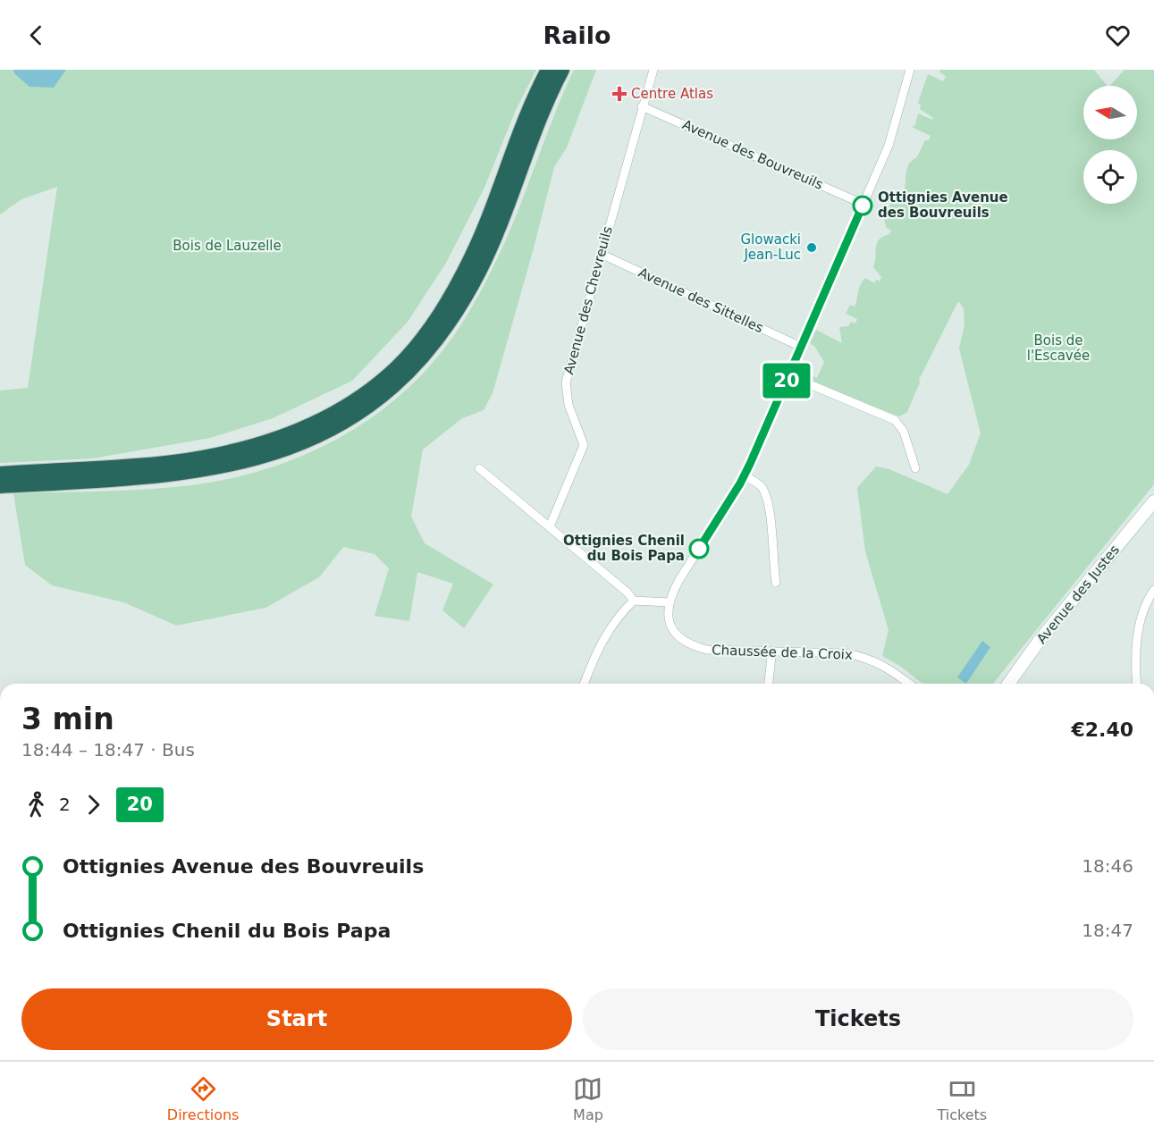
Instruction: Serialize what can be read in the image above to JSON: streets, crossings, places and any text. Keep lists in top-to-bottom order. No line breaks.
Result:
{"streets":{"main road":["Avenue des Justes"],"street":["Avenue des Bouvreuils","Avenue des Chevreuils","Avenue des Sittelles","Chaussée de la Croix"]},"crossings":[["Avenue des Bouvreuils","Avenue des Chevreuils"],["Avenue des Chevreuils","Avenue des Sittelles"]],"parks":["Bois de Lauzelle","Bois de l'Escavée"],"places":{"health":["Centre Atlas"],"other":["Ottignies Avenue des Bouvreuils","Glowacki Jean-Luc","Ottignies Chenil du Bois Papa"]},"lines":["bus line 20"],"north":"left","page":{"header":"Railo","on_map":"20","heading":["3 min","18:44 – 18:47 · Bus","€2.40"],"legs":["2","20"],"list":[{"name":"Ottignies Avenue des Bouvreuils","value":"18:46"},{"name":"Ottignies Chenil du Bois Papa","value":"18:47"}],"buttons":["Start","Tickets"],"tabs":["Directions","Map","Tickets"]}}
